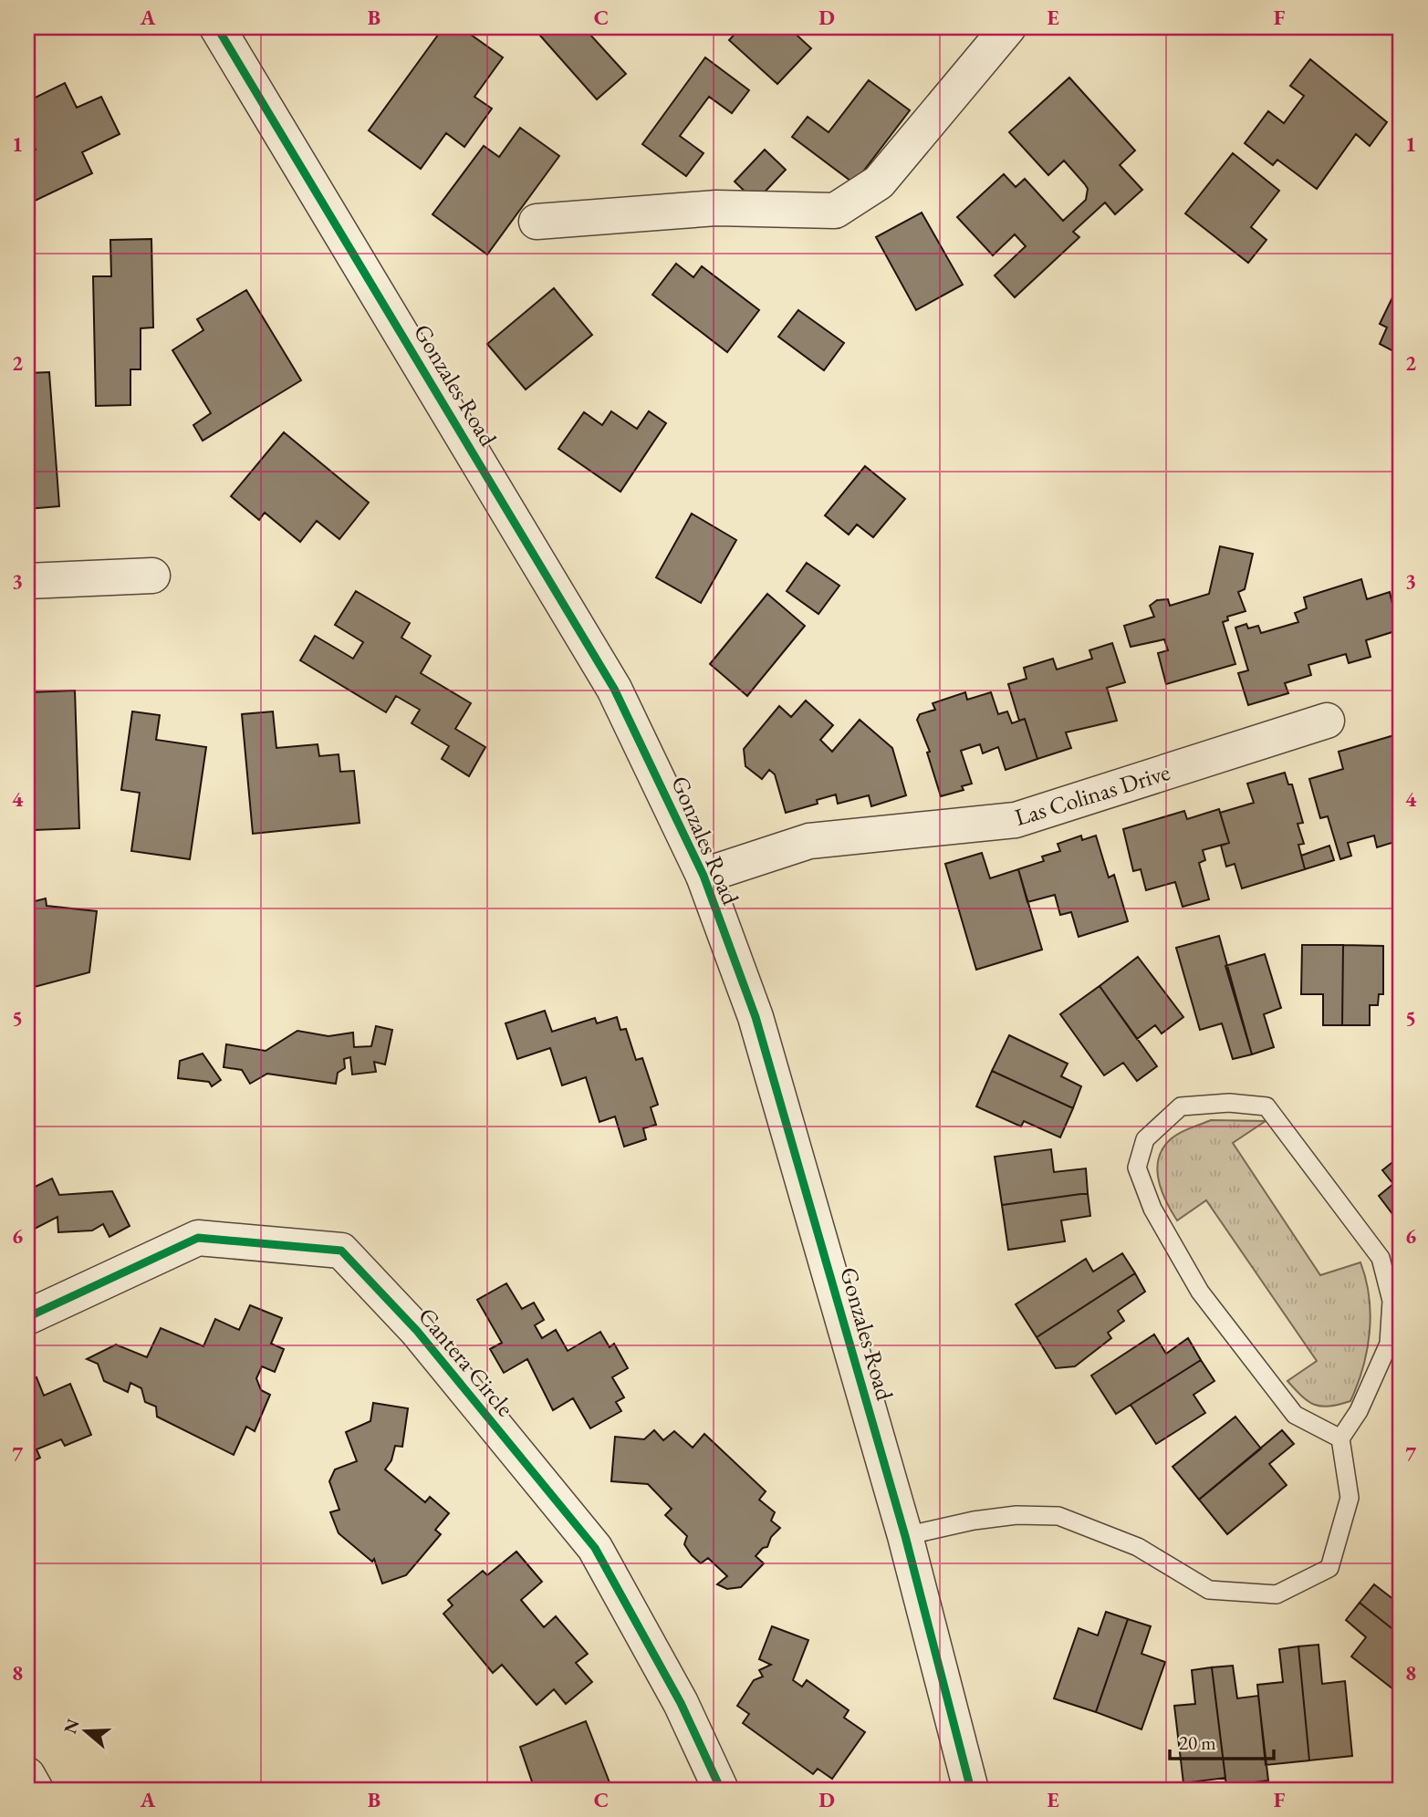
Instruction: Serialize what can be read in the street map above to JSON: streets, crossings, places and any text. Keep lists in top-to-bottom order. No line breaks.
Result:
{"streets":{"street":["Gonzales Road","Las Colinas Drive","Cantera Circle"]},"crossings":[["Gonzales Road","Las Colinas Drive"]],"scale_bar":"20 m","north":"left","grid":{"columns":["A","B","C","D","E","F"],"rows":["1","2","3","4","5","6","7","8"]}}
